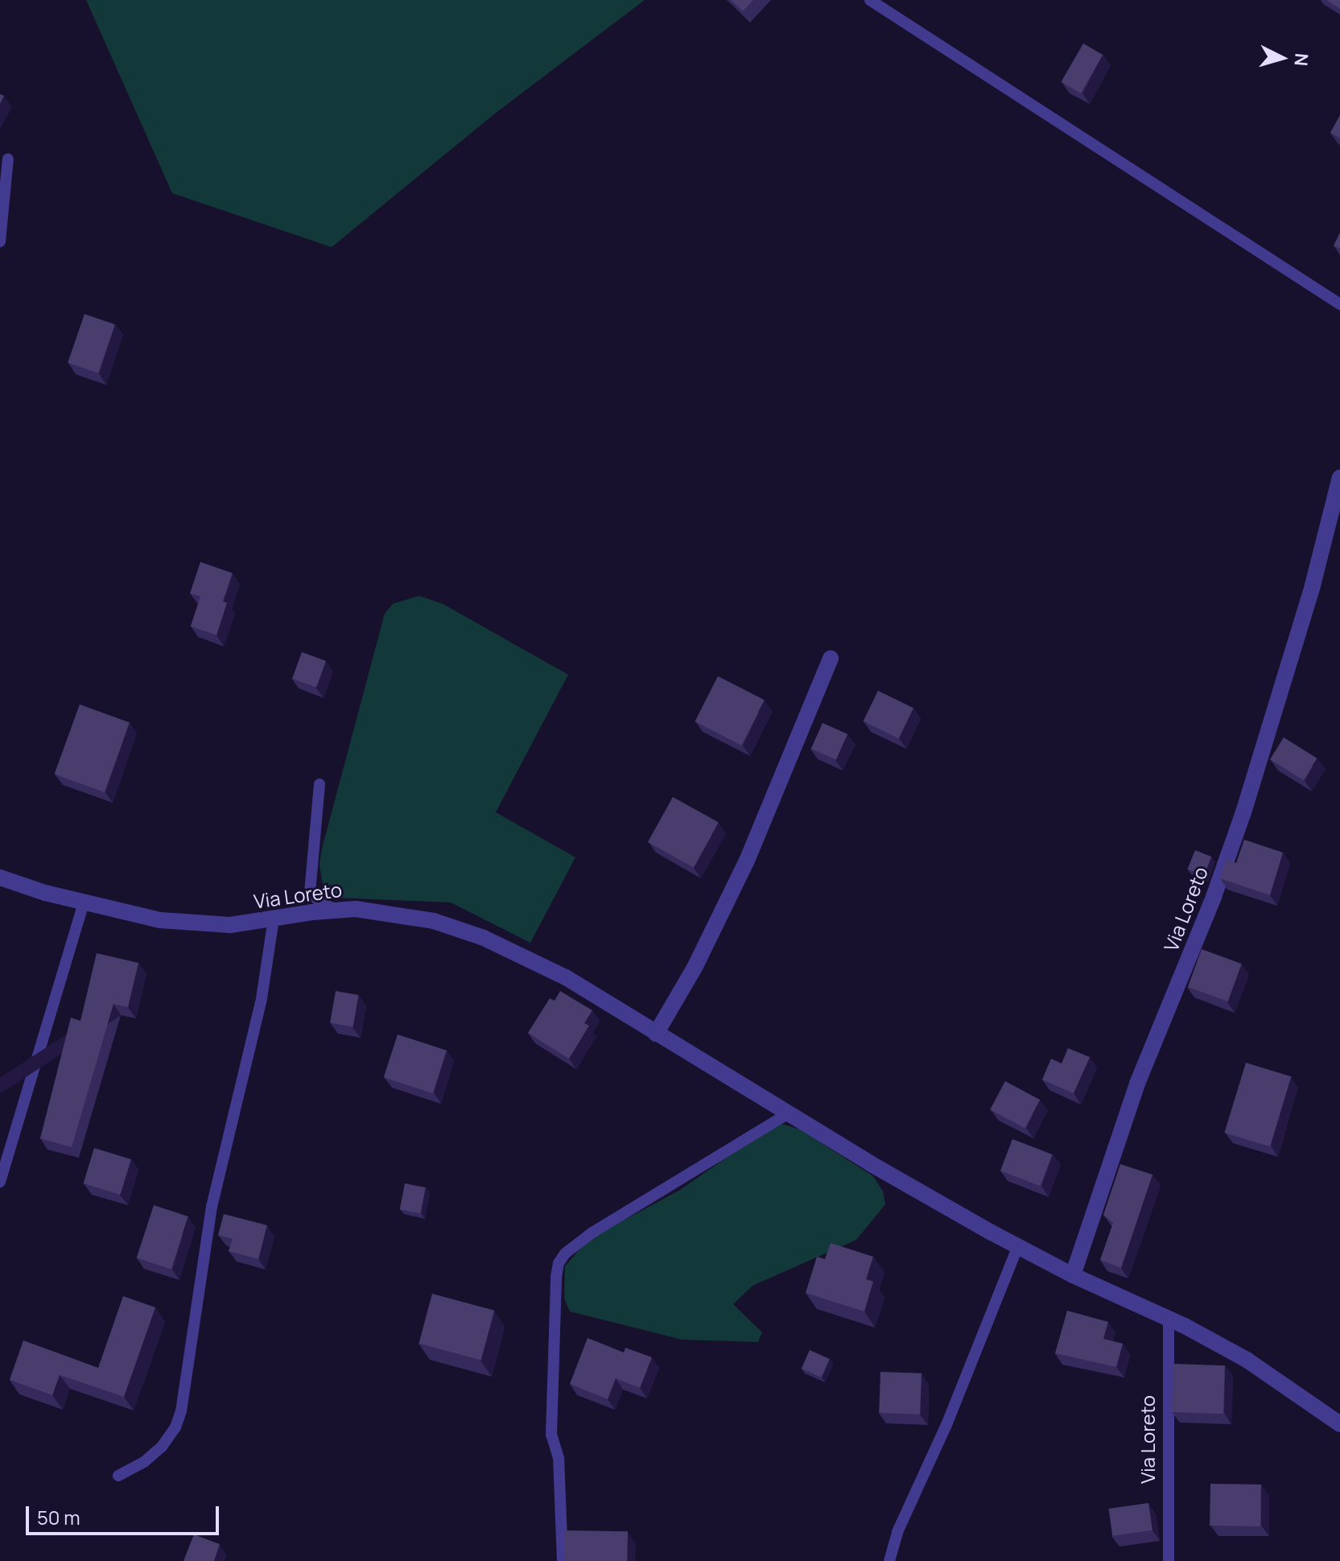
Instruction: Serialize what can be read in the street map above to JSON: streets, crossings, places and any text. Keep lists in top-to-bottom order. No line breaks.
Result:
{"streets":{"street":["Via Loreto"]},"scale_bar":"50 m","north":"right"}
